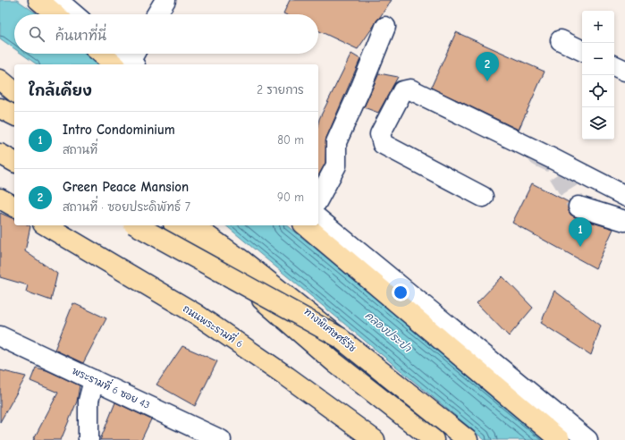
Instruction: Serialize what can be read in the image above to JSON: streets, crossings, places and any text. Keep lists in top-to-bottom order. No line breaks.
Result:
{"streets":{"main road":["ถนนพระรามที่ 6","ทางพิเศษศรีรัช"],"street":["พระรามที่ 6 ซอย 43"]},"water":["คลองประปา"],"page":{"map_buttons":["+","−"],"search":"ค้นหาที่นี่","pins":["2","1"],"heading":["ใกล้เคียง","2 รายการ"],"list":[{"mark":"1","name":"Intro Condominium","note":"สถานที่","value":"80 m"},{"mark":"2","name":"Green Peace Mansion","note":"สถานที่ · ซอยประดิพัทธ์ 7","value":"90 m"}]}}
